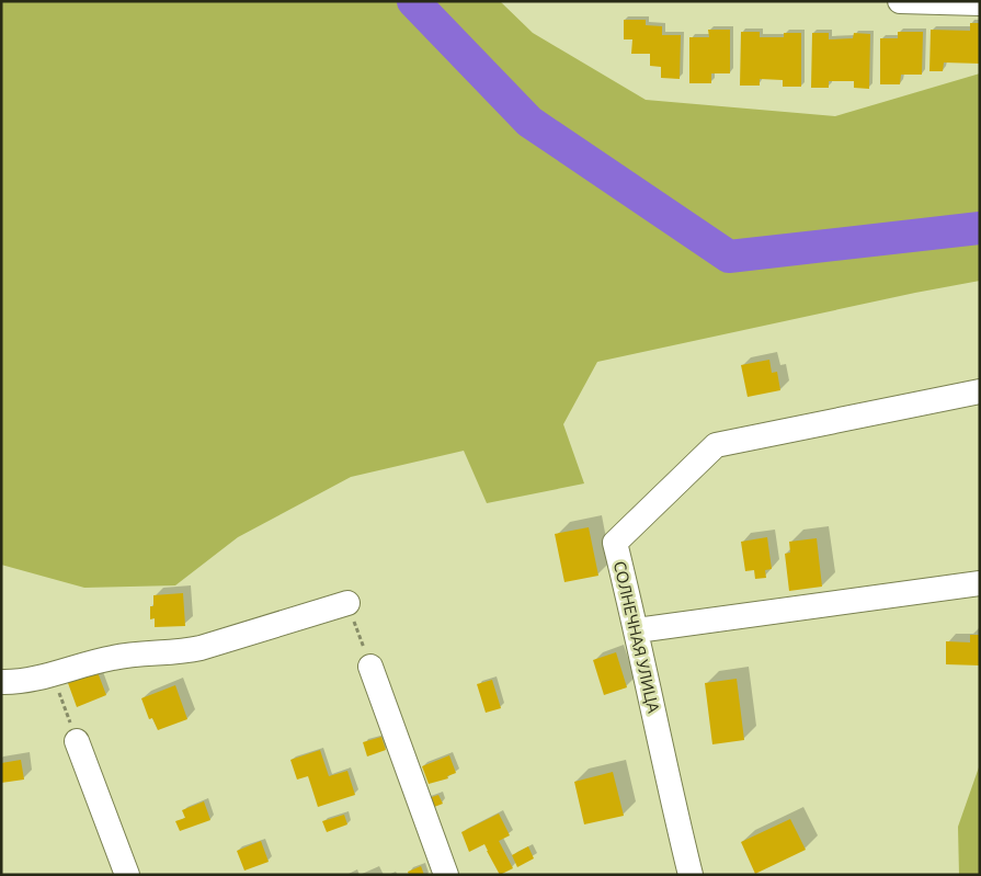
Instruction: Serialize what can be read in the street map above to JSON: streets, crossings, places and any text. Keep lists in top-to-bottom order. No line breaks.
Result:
{"streets":{"street":["СОЛНЕЧНАЯ УЛИЦА"]}}
